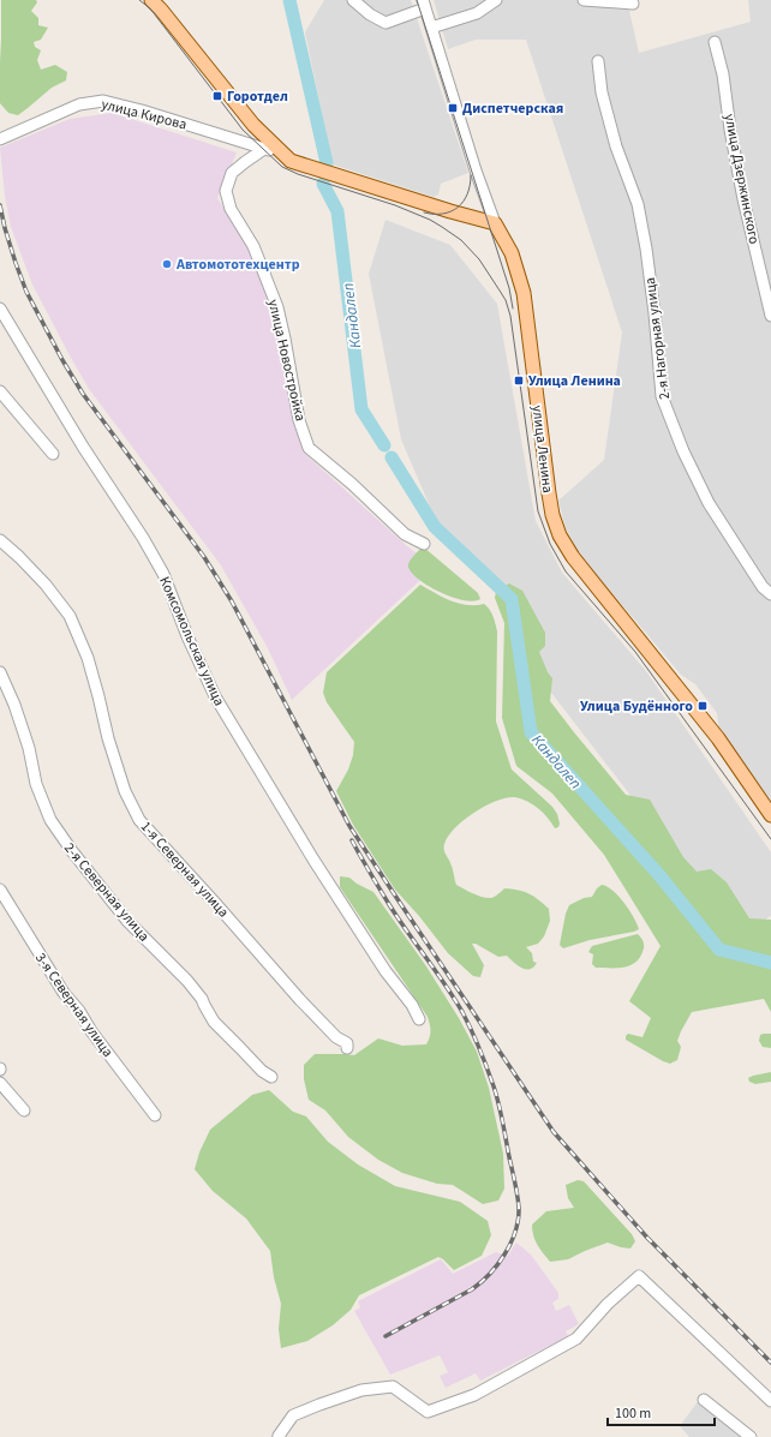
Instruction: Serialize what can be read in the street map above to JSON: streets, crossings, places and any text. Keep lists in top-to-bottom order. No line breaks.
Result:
{"streets":{"main road":["улица Кирова","улица Ленина"],"street":["улица Дзержинского","2-я Нагорная улица","улица Новостройка","Комсомольская улица","1-я Северная улица","2-я Северная улица","3-я Северная улица"]},"crossings":[["улица Кирова","улица Новостройка"],["улица Кирова","улица Ленина"]],"water":["Кандалеп"],"places":{"transit":["Горотдел","Диспетчерская","Улица Ленина","Улица Будённого"],"other":["Автомототехцентр"]},"scale_bar":"100 m"}
